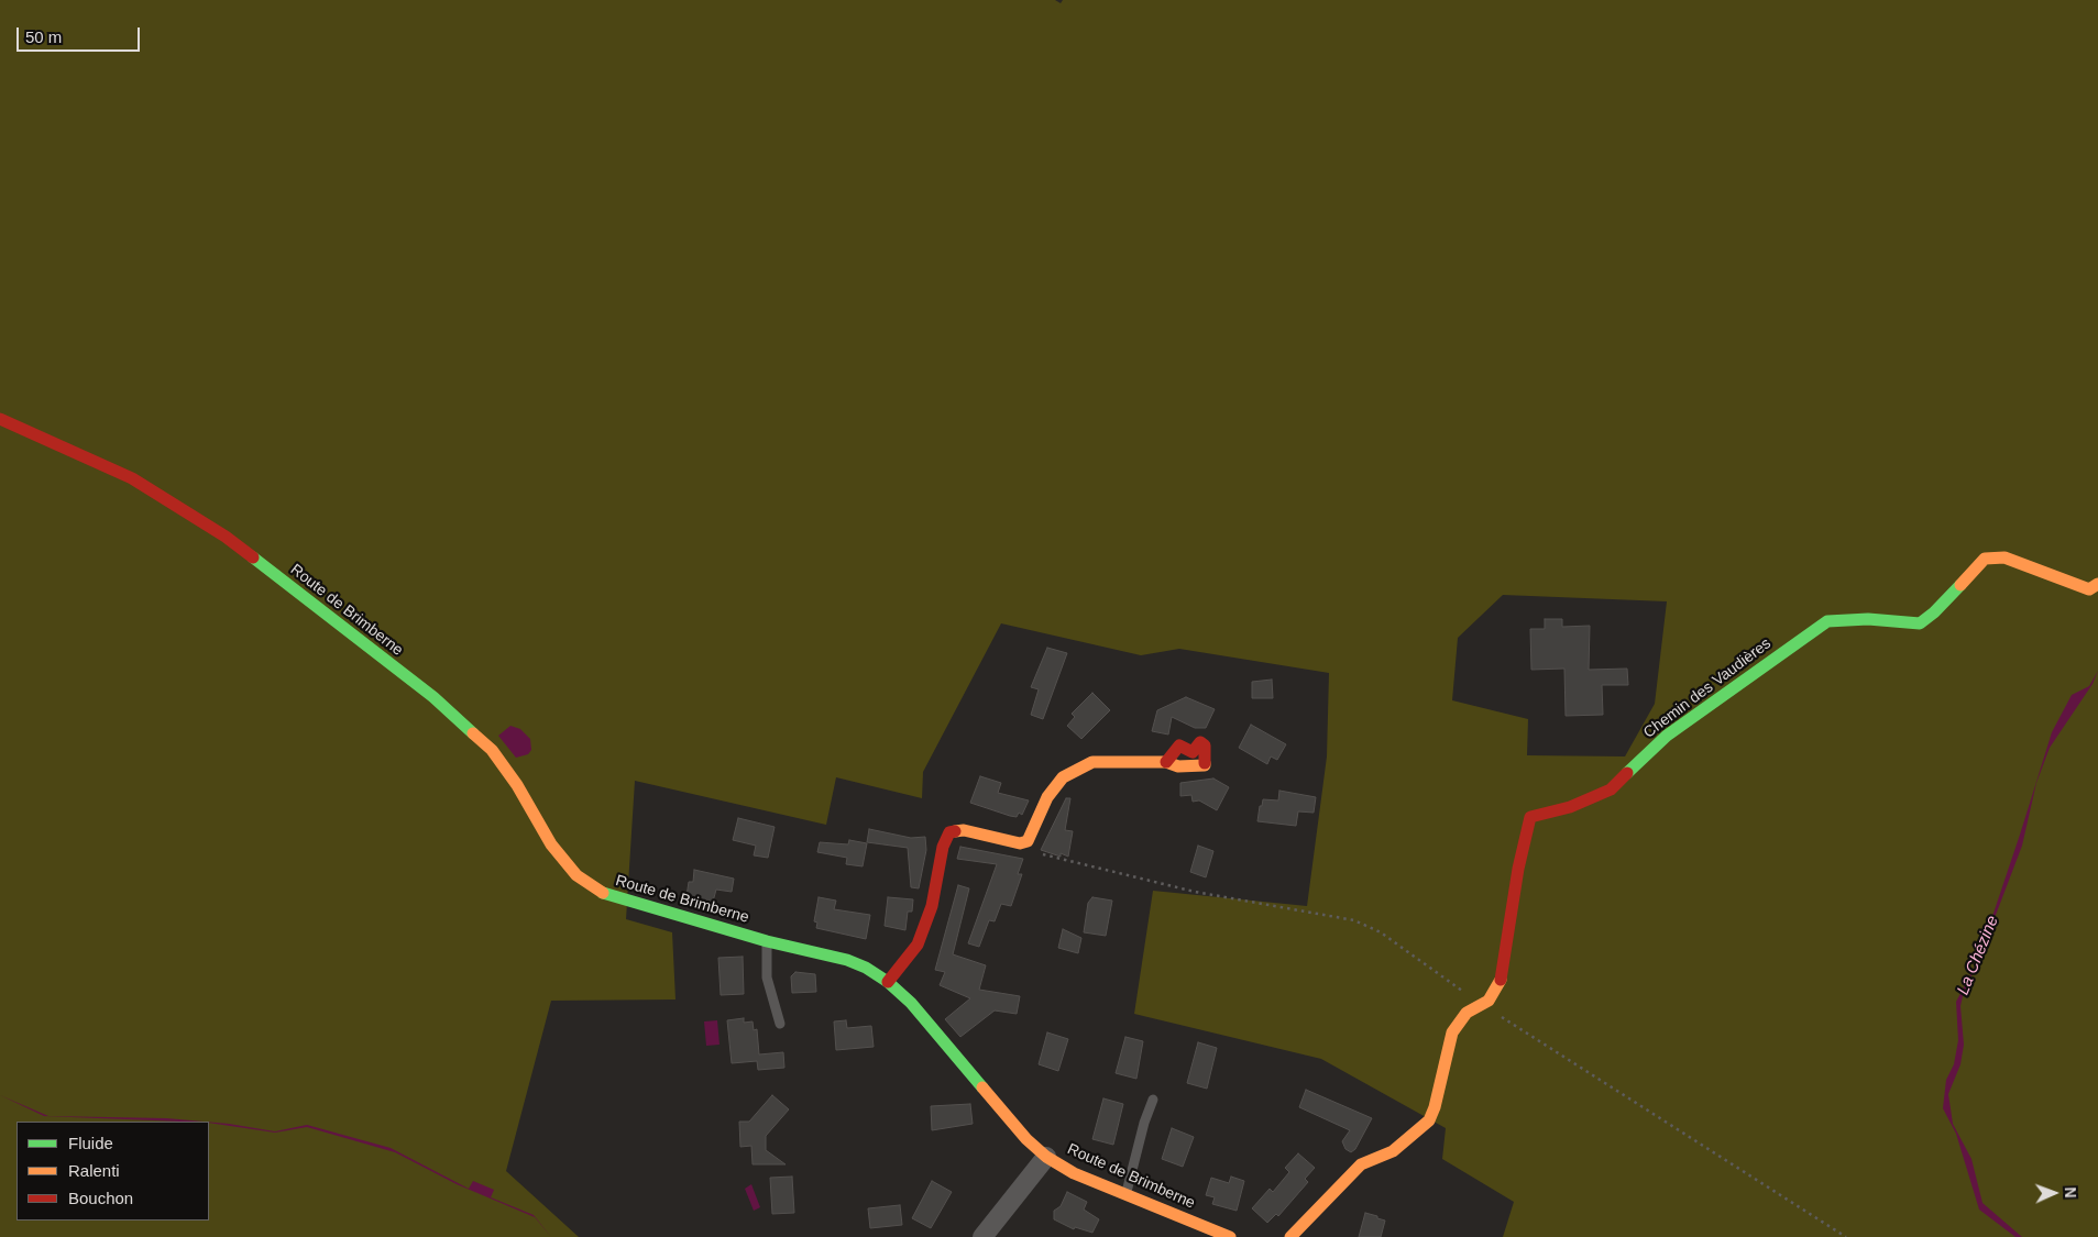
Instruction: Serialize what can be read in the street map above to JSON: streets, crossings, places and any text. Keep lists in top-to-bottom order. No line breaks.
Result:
{"streets":{"street":["Route de Brimberne","Chemin des Vaudières"]},"water":["La Chézine"],"legend":["Fluide","Ralenti","Bouchon"],"scale_bar":"50 m","north":"right"}
